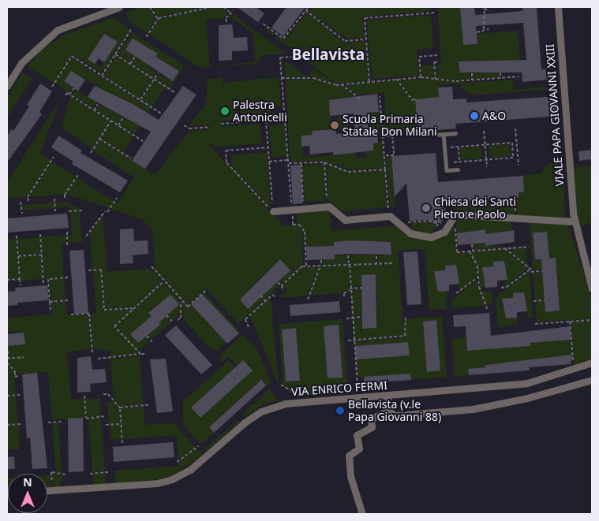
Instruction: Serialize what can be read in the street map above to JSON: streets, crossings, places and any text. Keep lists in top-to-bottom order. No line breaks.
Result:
{"streets":{"street":["VIALE PAPA GIOVANNI XXIII","VIA ENRICO FERMI"]},"districts":["Bellavista"],"places":["Palestra Antonicelli","A&O","Scuola Primaria Statale Don Milani","Chiesa dei Santi Pietro e Paolo","Bellavista (v.le Papa Giovanni 88)"],"north":"top"}
